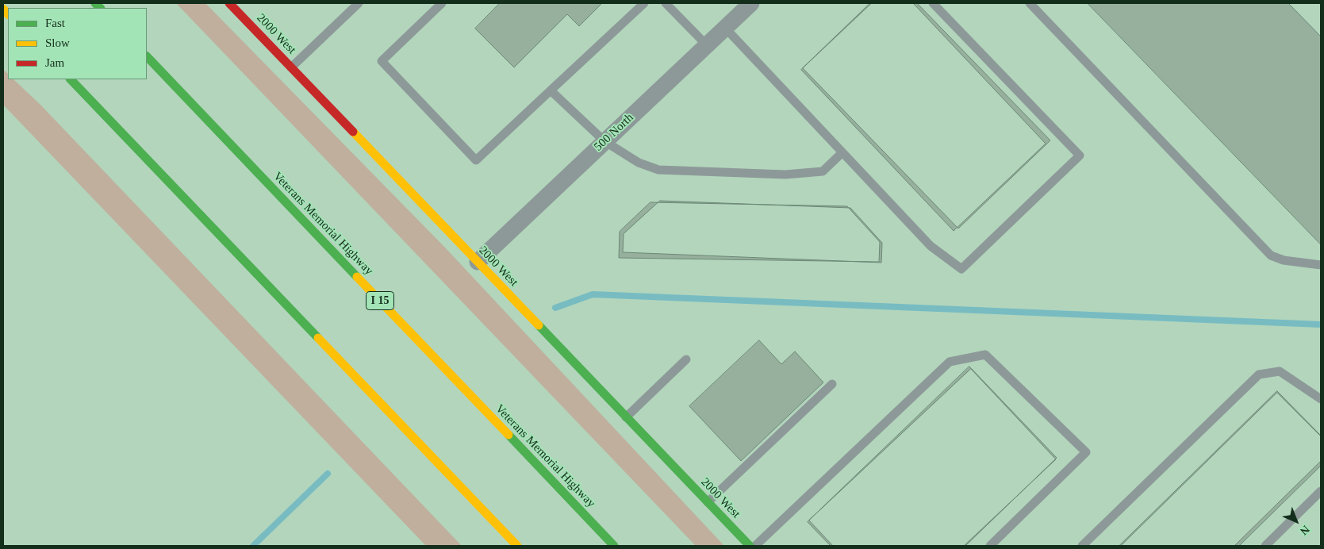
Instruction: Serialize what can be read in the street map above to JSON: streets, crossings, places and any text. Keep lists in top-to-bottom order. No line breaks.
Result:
{"streets":{"main road":["2000 West","Veterans Memorial Highway","I 15"],"street":["500 North"]},"crossings":[["2000 West","500 North"]],"legend":["Fast","Slow","Jam"],"north":"bottom right"}
